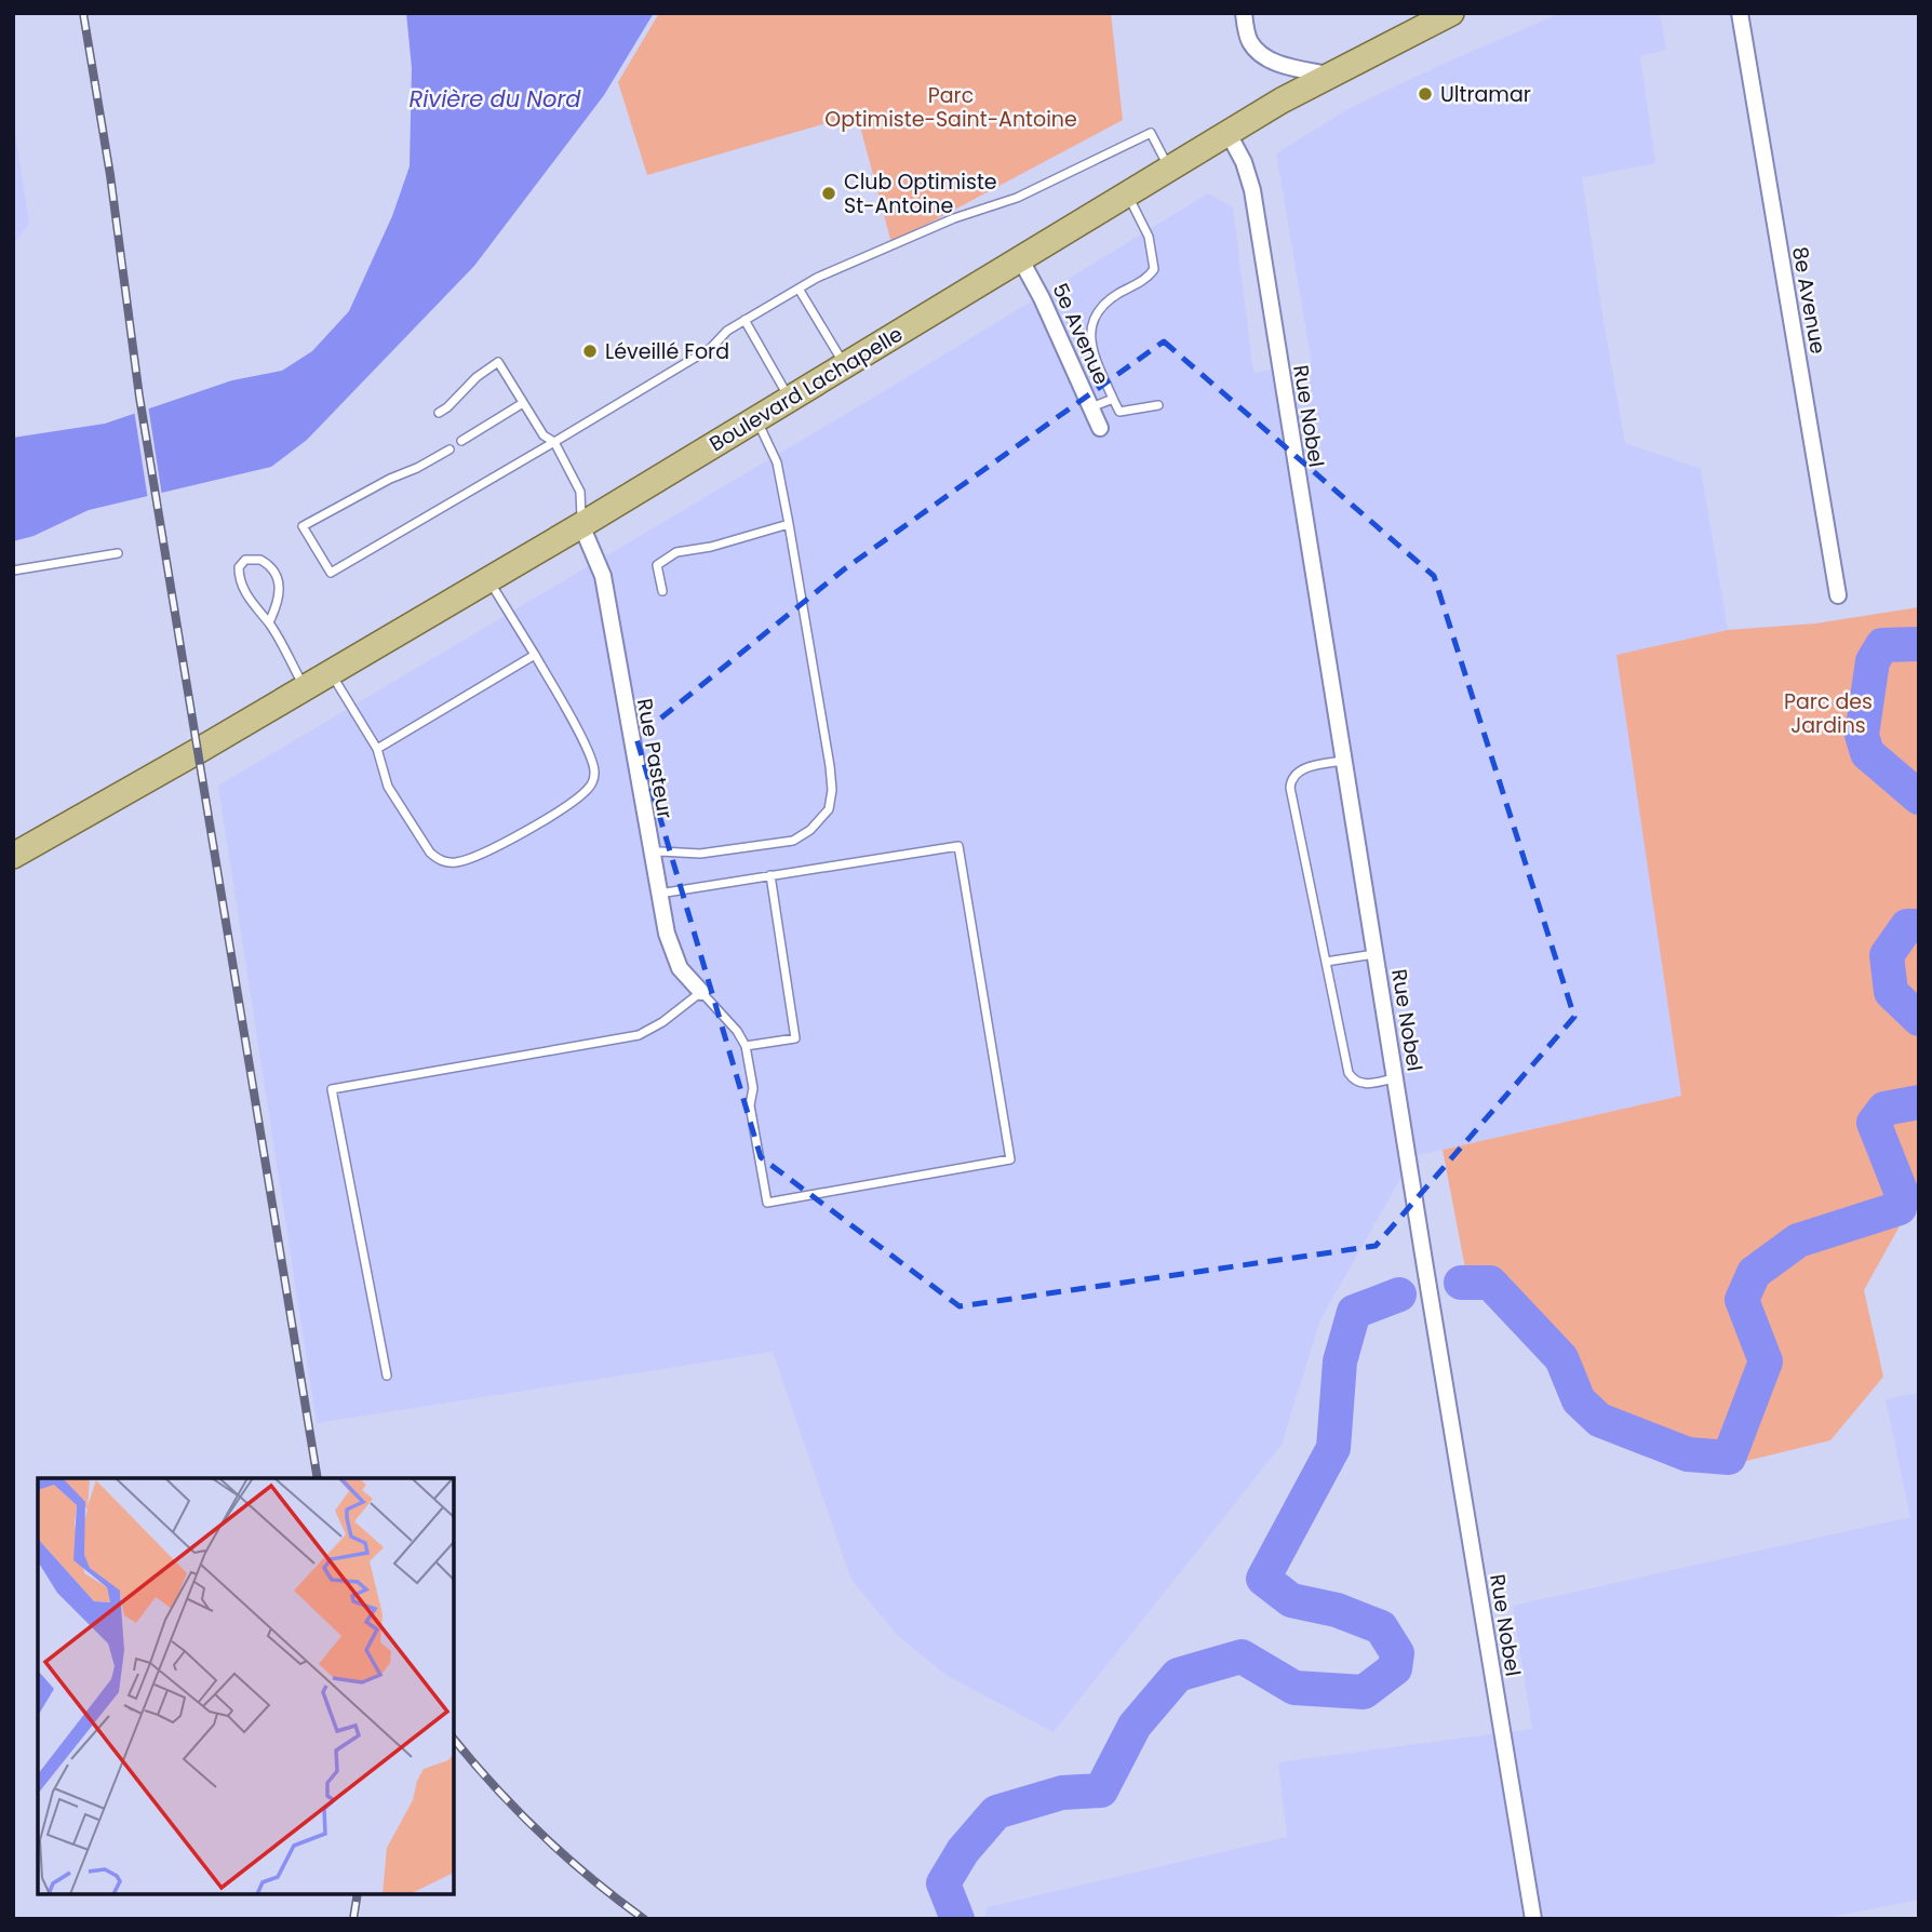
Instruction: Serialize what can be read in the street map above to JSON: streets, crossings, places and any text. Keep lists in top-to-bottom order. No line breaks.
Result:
{"streets":{"main road":["Boulevard Lachapelle"],"street":["8e Avenue","5e Avenue","Rue Nobel","Rue Pasteur"]},"crossings":[["5e Avenue","Boulevard Lachapelle"],["Boulevard Lachapelle","Rue Nobel"],["Boulevard Lachapelle","Rue Pasteur"]],"water":["Rivière du Nord"],"parks":["Parc Optimiste-Saint-Antoine","Parc des Jardins"],"places":["Ultramar","Club Optimiste St-Antoine","Léveillé Ford"]}
